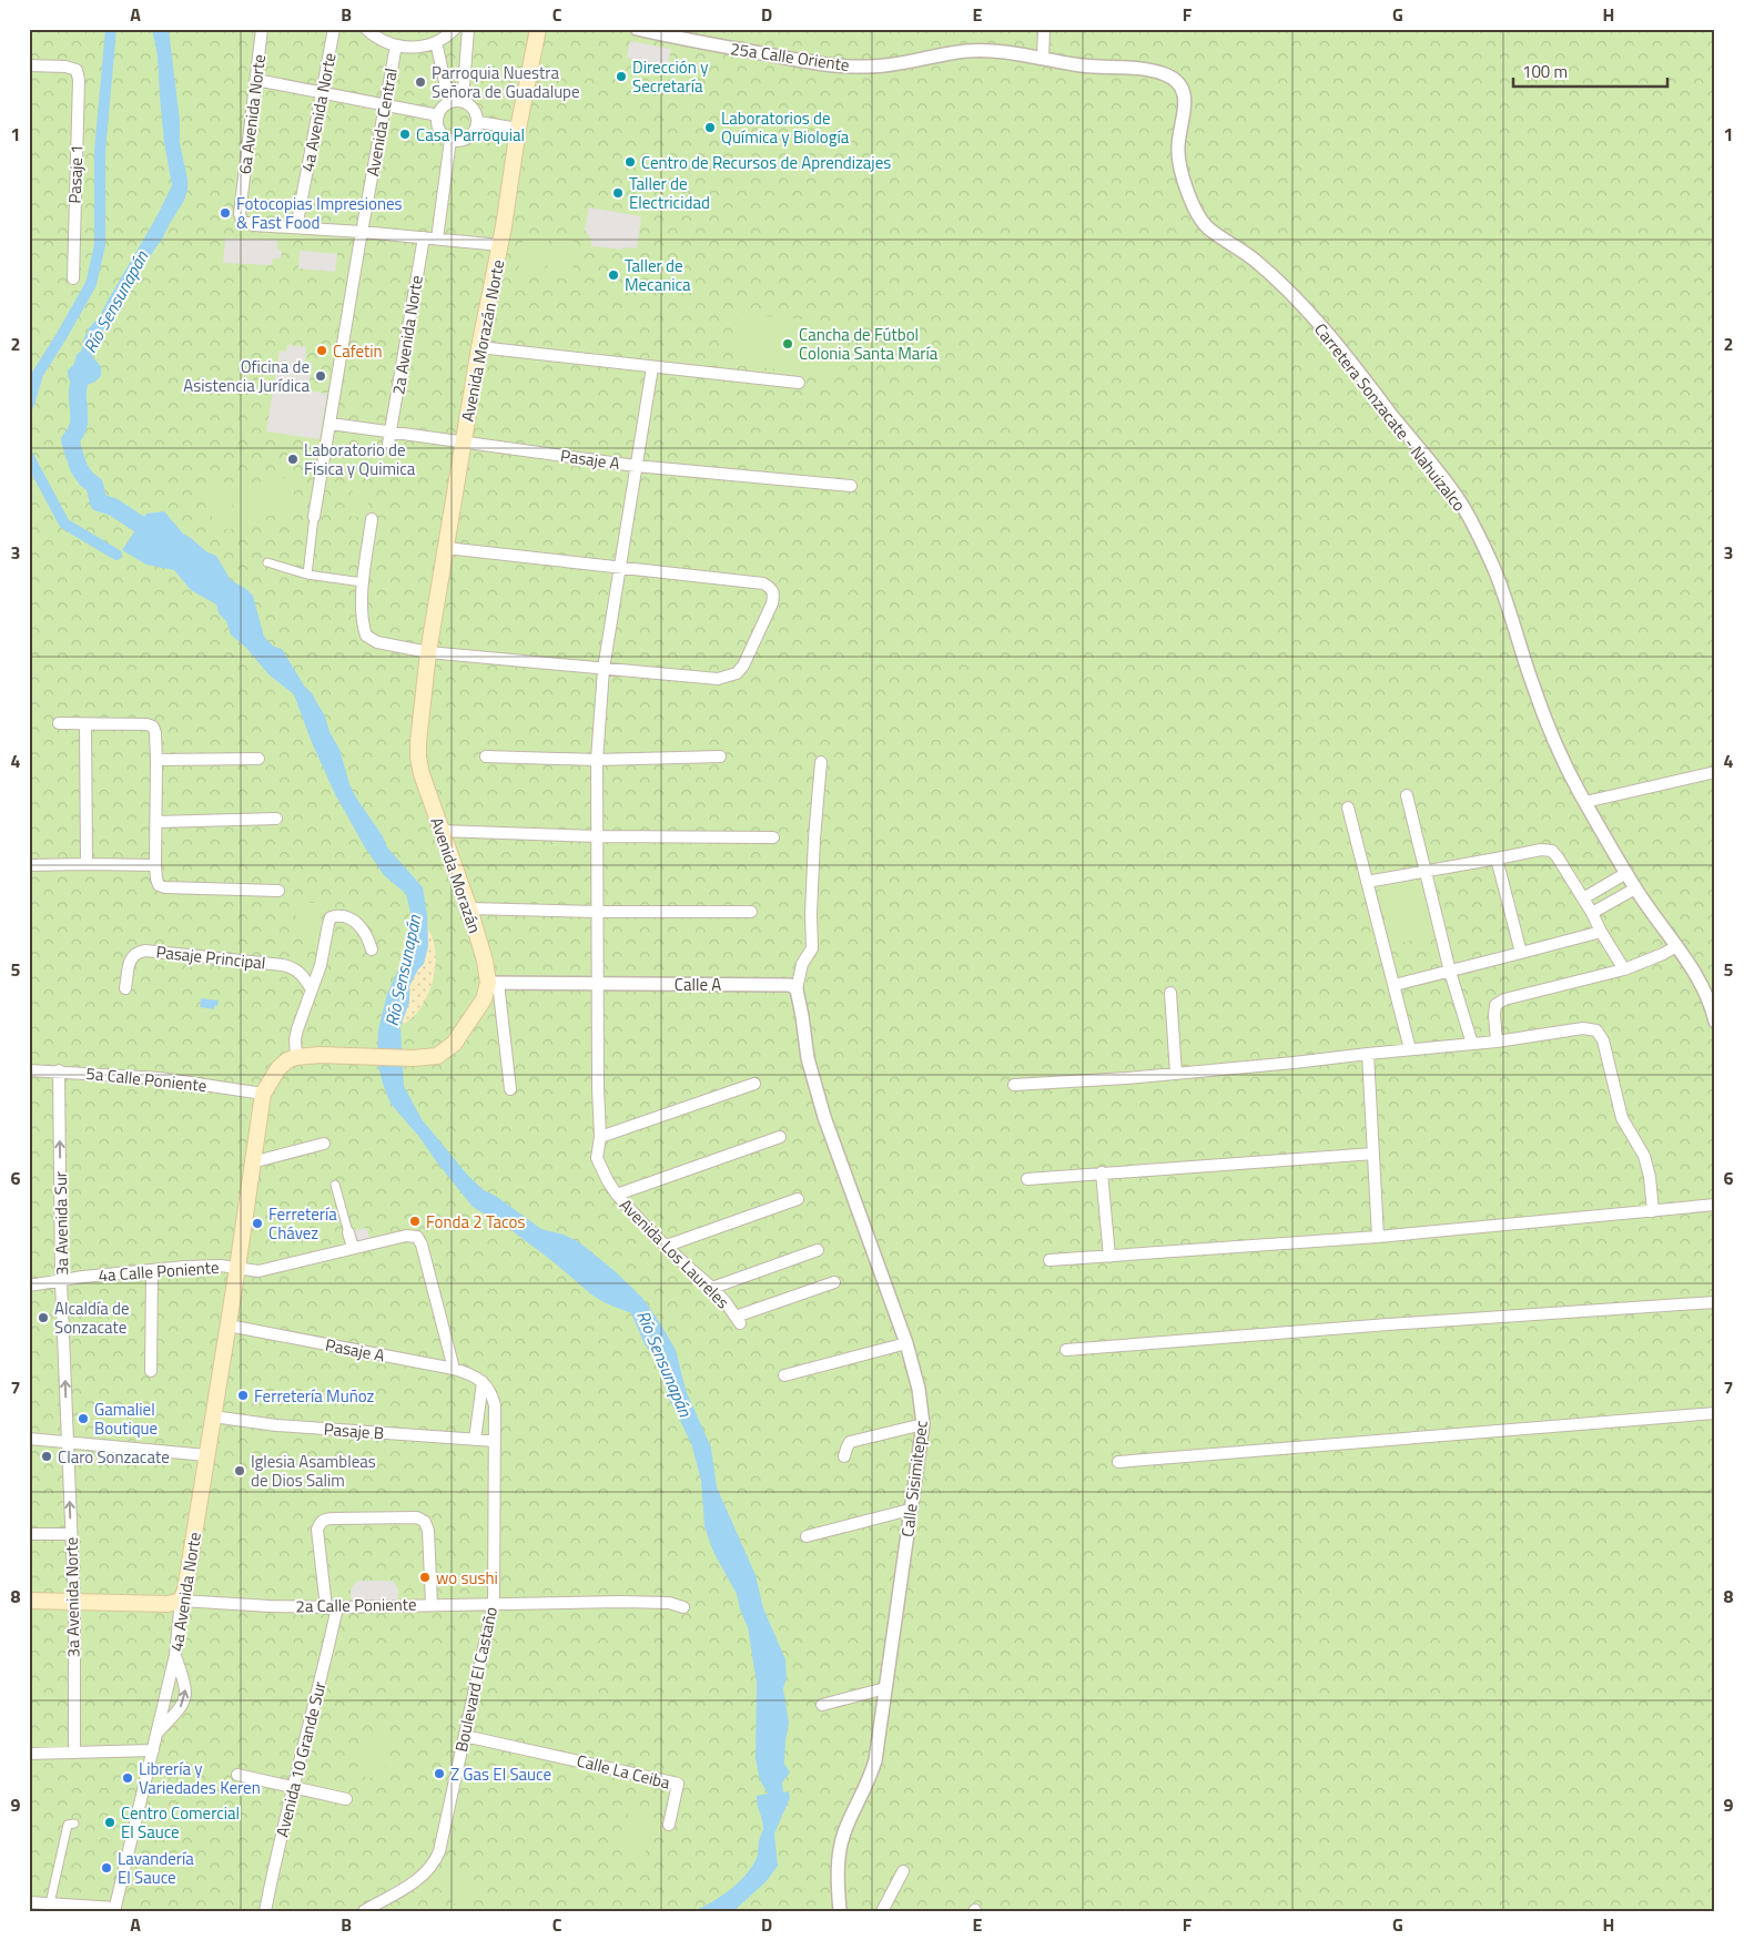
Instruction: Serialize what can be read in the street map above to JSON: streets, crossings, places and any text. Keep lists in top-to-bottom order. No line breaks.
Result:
{"streets":{"main road":["4a Avenida Norte","Avenida Morazán Norte","Avenida Morazán","2a Calle Poniente"],"street":["25a Calle Oriente","6a Avenida Norte","Avenida Central","Pasaje 1","2a Avenida Norte","Carretera Sonzacate - Nahuizalco","Pasaje A","Pasaje Principal","Calle A","5a Calle Poniente","3a Avenida Sur","Avenida Los Laureles","4a Calle Poniente","Pasaje B","Calle Sisimitepec","3a Avenida Norte","Boulevard El Castaño","Avenida 10 Grande Sur","Calle La Ceiba"]},"crossings":[["25a Calle Oriente","Carretera Sonzacate - Nahuizalco"],["4a Avenida Norte","6a Avenida Norte"],["4a Avenida Norte","Pasaje A"],["4a Avenida Norte","5a Calle Poniente"],["4a Avenida Norte","4a Calle Poniente"],["4a Avenida Norte","Pasaje B"],["4a Avenida Norte","2a Calle Poniente"],["Avenida Central","Pasaje A"],["2a Avenida Norte","Pasaje A"],["Avenida Morazán Norte","Pasaje A"],["Avenida Morazán Norte","Avenida Morazán"],["Pasaje A","Avenida Los Laureles"],["Pasaje A","4a Calle Poniente"],["Pasaje A","Boulevard El Castaño"],["Avenida Morazán","Calle A"],["Calle A","Avenida Los Laureles"],["Calle A","Calle Sisimitepec"],["5a Calle Poniente","3a Avenida Sur"],["3a Avenida Sur","4a Calle Poniente"],["3a Avenida Sur","3a Avenida Norte"],["Pasaje B","Boulevard El Castaño"],["3a Avenida Norte","2a Calle Poniente"],["2a Calle Poniente","Boulevard El Castaño"],["2a Calle Poniente","Avenida 10 Grande Sur"],["Boulevard El Castaño","Calle La Ceiba"]],"one_way":["3a Avenida Sur"],"water":["Río Sensunapán"],"places":["Dirección y Secretaría","Parroquia Nuestra Señora de Guadalupe","Laboratorios de Química y Biología","Casa Parroquial","Centro de Recursos de Aprendizajes","Taller de Electricidad","Fotocopias Impresiones & Fast Food","Taller de Mecanica","Cancha de Fútbol Colonia Santa María","Cafetin","Oficina de Asistencia Jurídica","Laboratorio de Fisica y Quimica","Fonda 2 Tacos","Ferretería Chávez","Alcaldía de Sonzacate","Ferretería Muñoz","Gamaliel Boutique","Claro Sonzacate","Iglesia Asambleas de Dios Salim","wo sushi","Z Gas El Sauce","Librería y Variedades Keren","Centro Comercial El Sauce","Lavandería El Sauce"],"scale_bar":"100 m","grid":{"columns":["A","B","C","D","E","F","G","H"],"rows":["1","2","3","4","5","6","7","8","9"]}}
